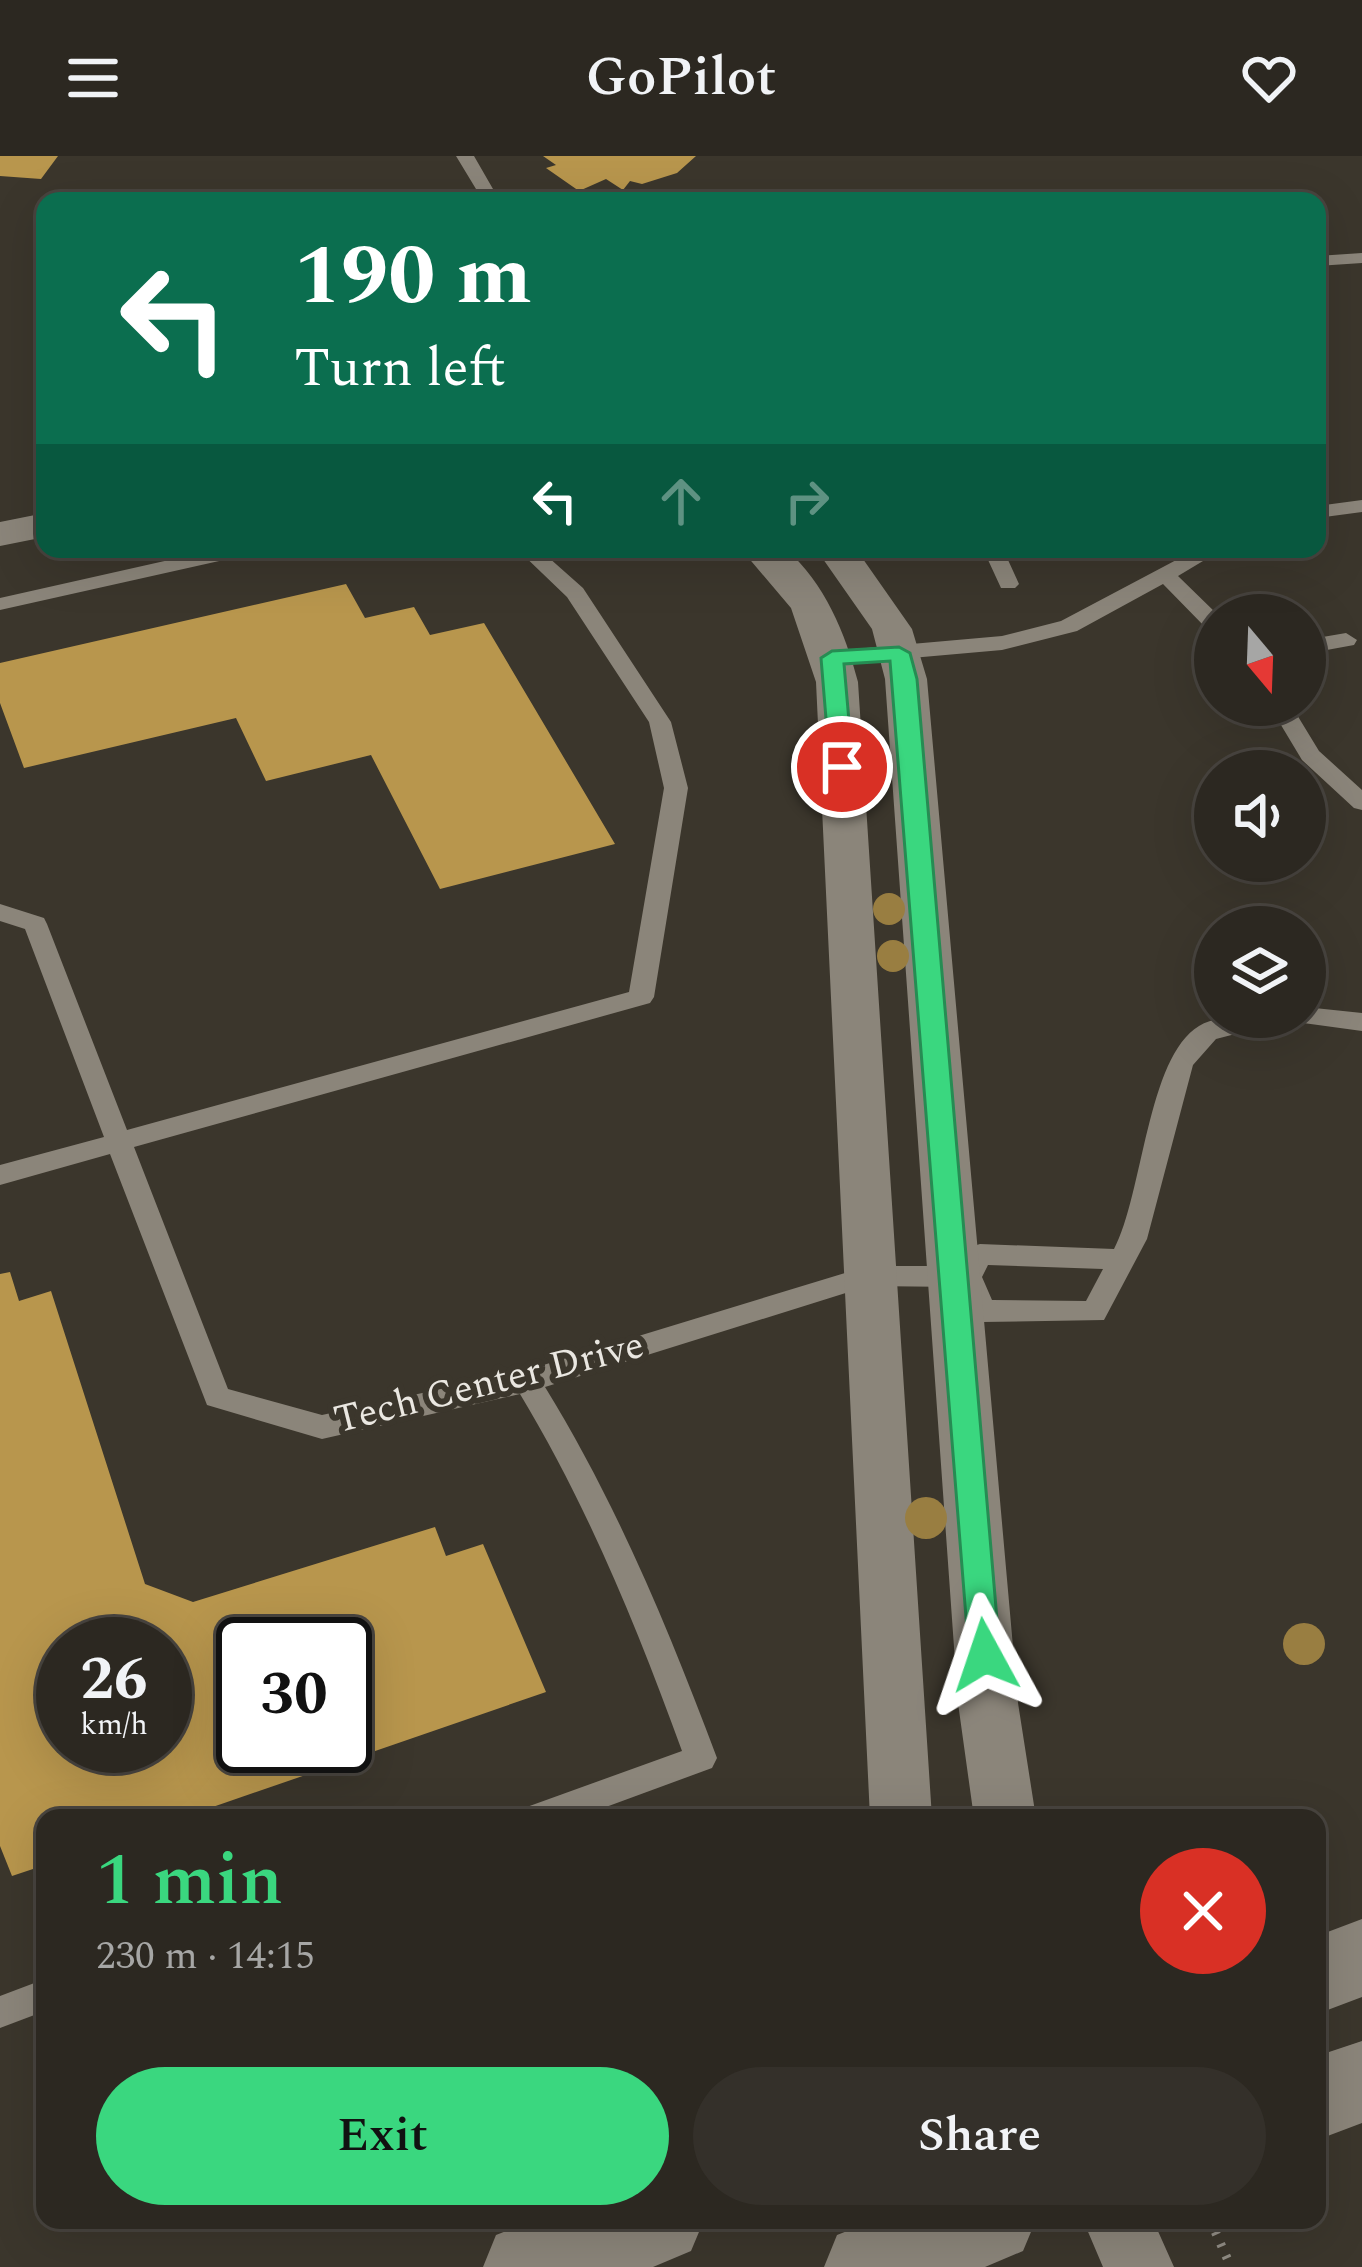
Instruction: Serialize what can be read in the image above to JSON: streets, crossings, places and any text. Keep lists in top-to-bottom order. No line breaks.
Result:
{"streets":{"lane":["Tech Center Drive"]},"north":"bottom","page":{"header":"GoPilot","turn":["190 m","Turn left"],"speed":"26 km/h","limit":"30","heading":["1 min","230 m · 14:15"],"buttons":["Exit","Share"]}}
